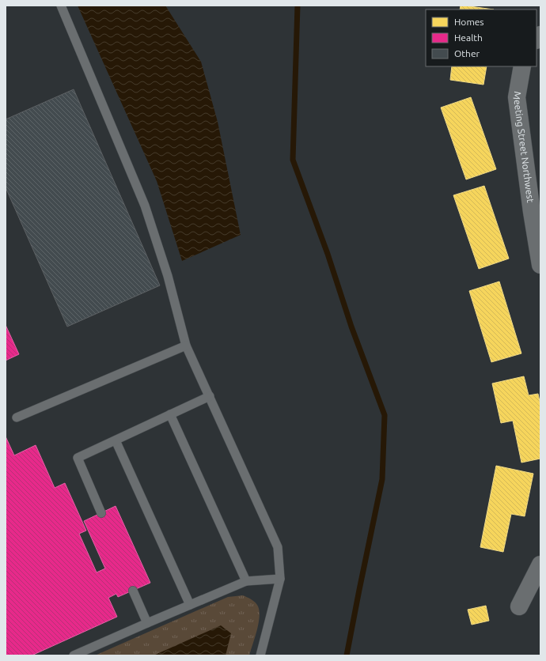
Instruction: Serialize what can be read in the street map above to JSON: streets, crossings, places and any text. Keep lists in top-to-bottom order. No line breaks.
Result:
{"streets":{"street":["Meeting Street Northwest"]},"legend":["Homes","Health","Other"]}
